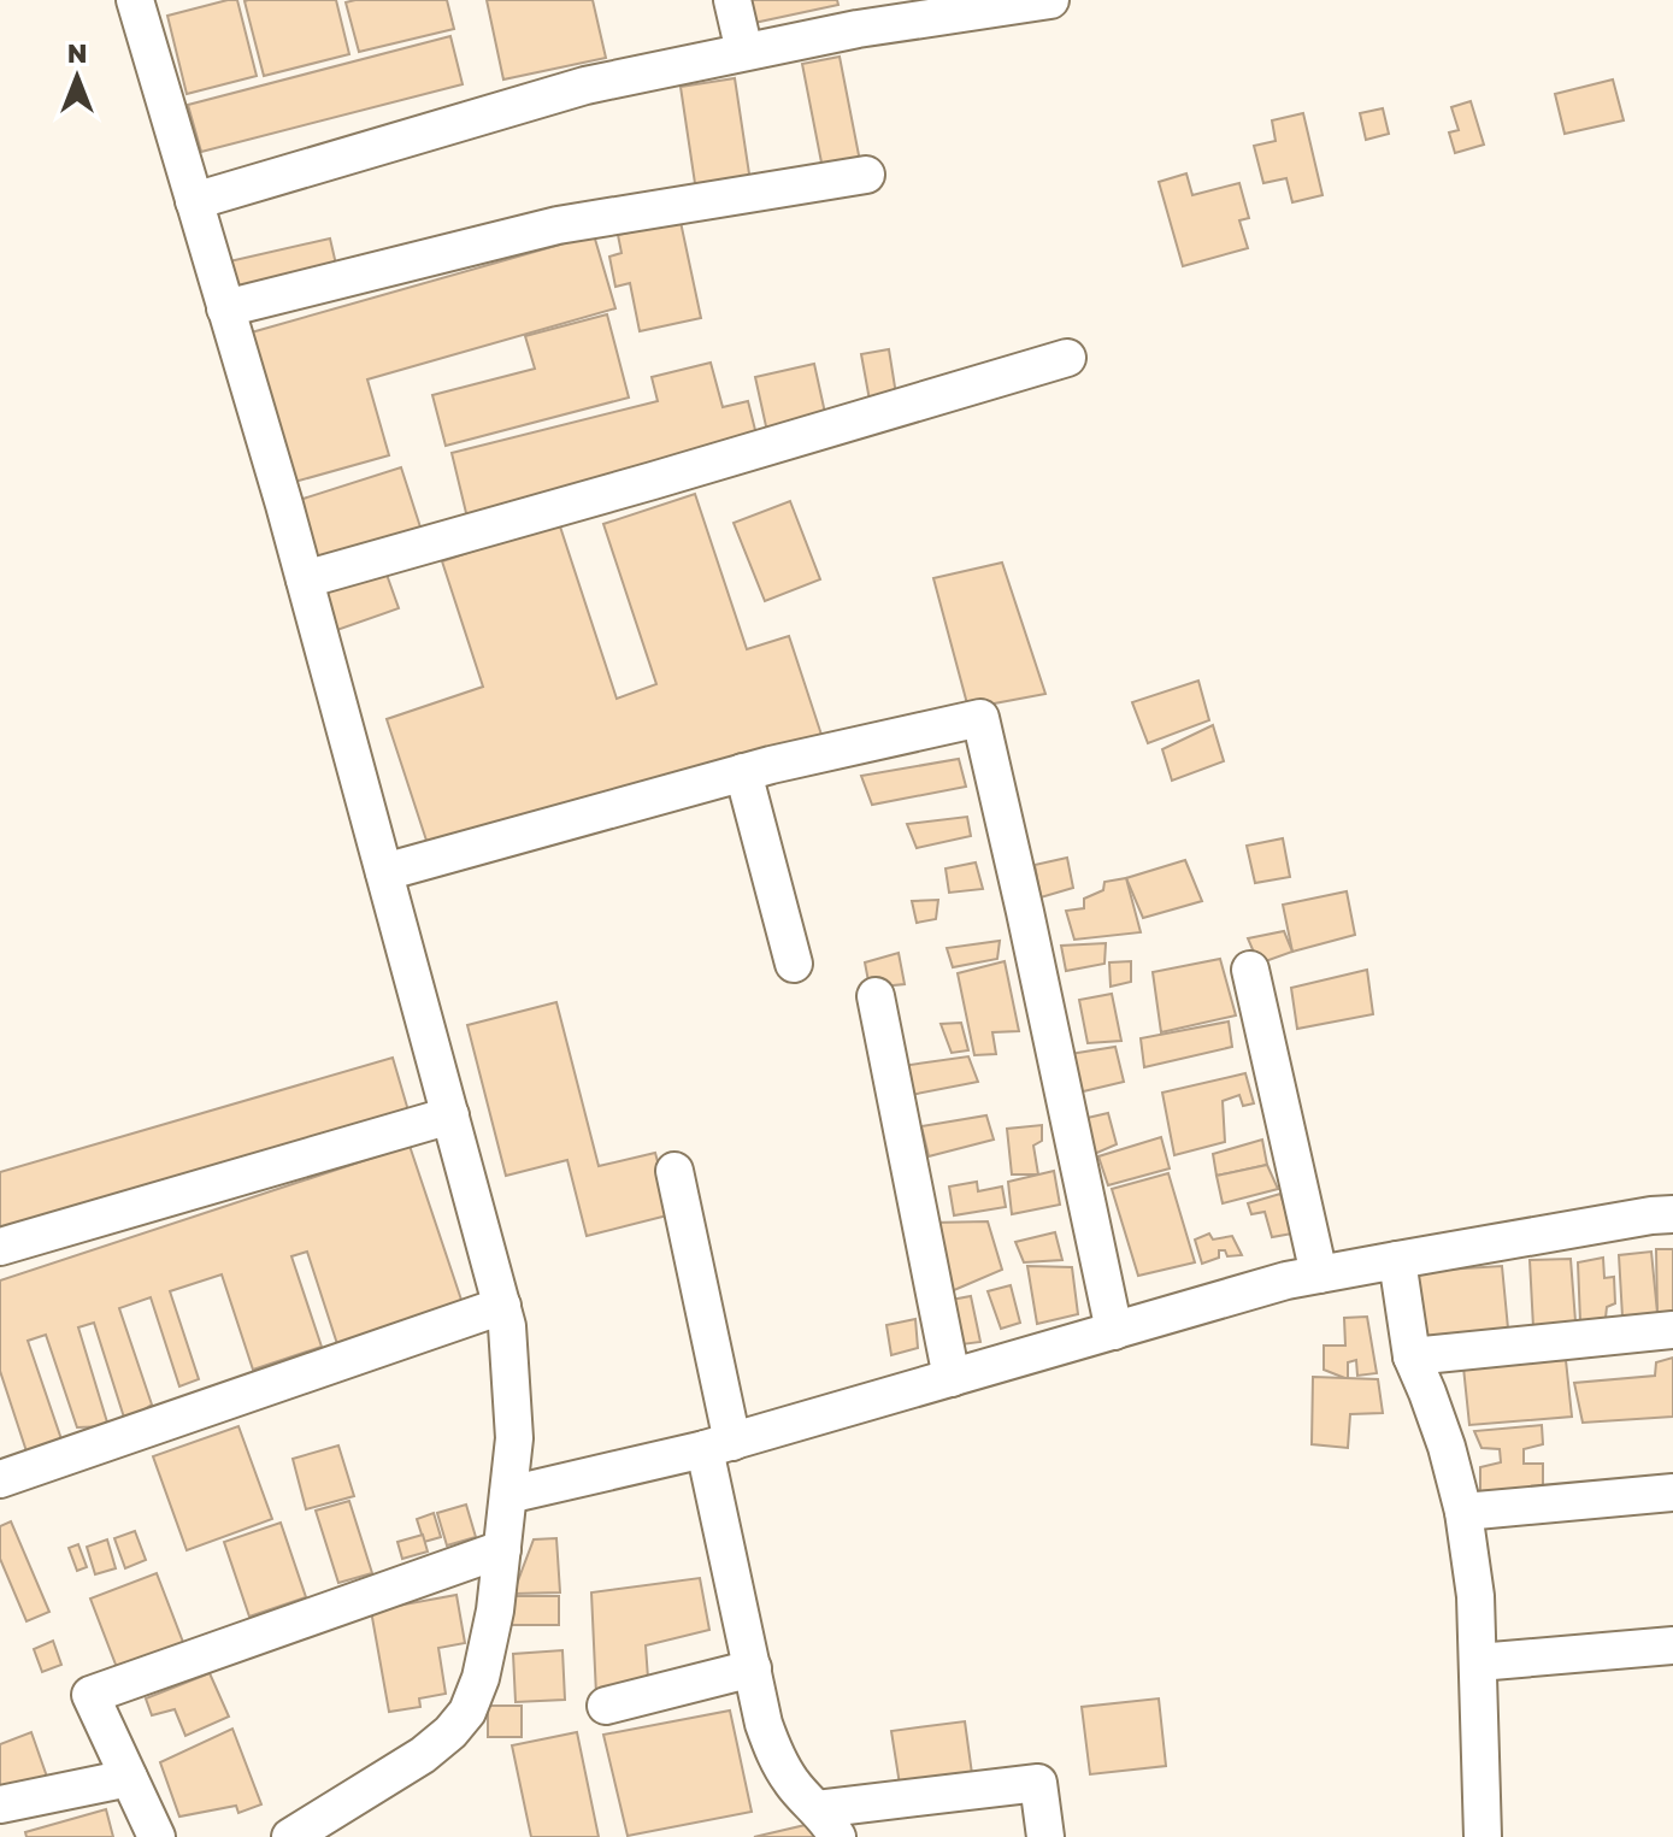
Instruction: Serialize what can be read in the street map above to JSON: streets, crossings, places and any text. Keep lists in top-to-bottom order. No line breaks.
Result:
{"north":"top"}
